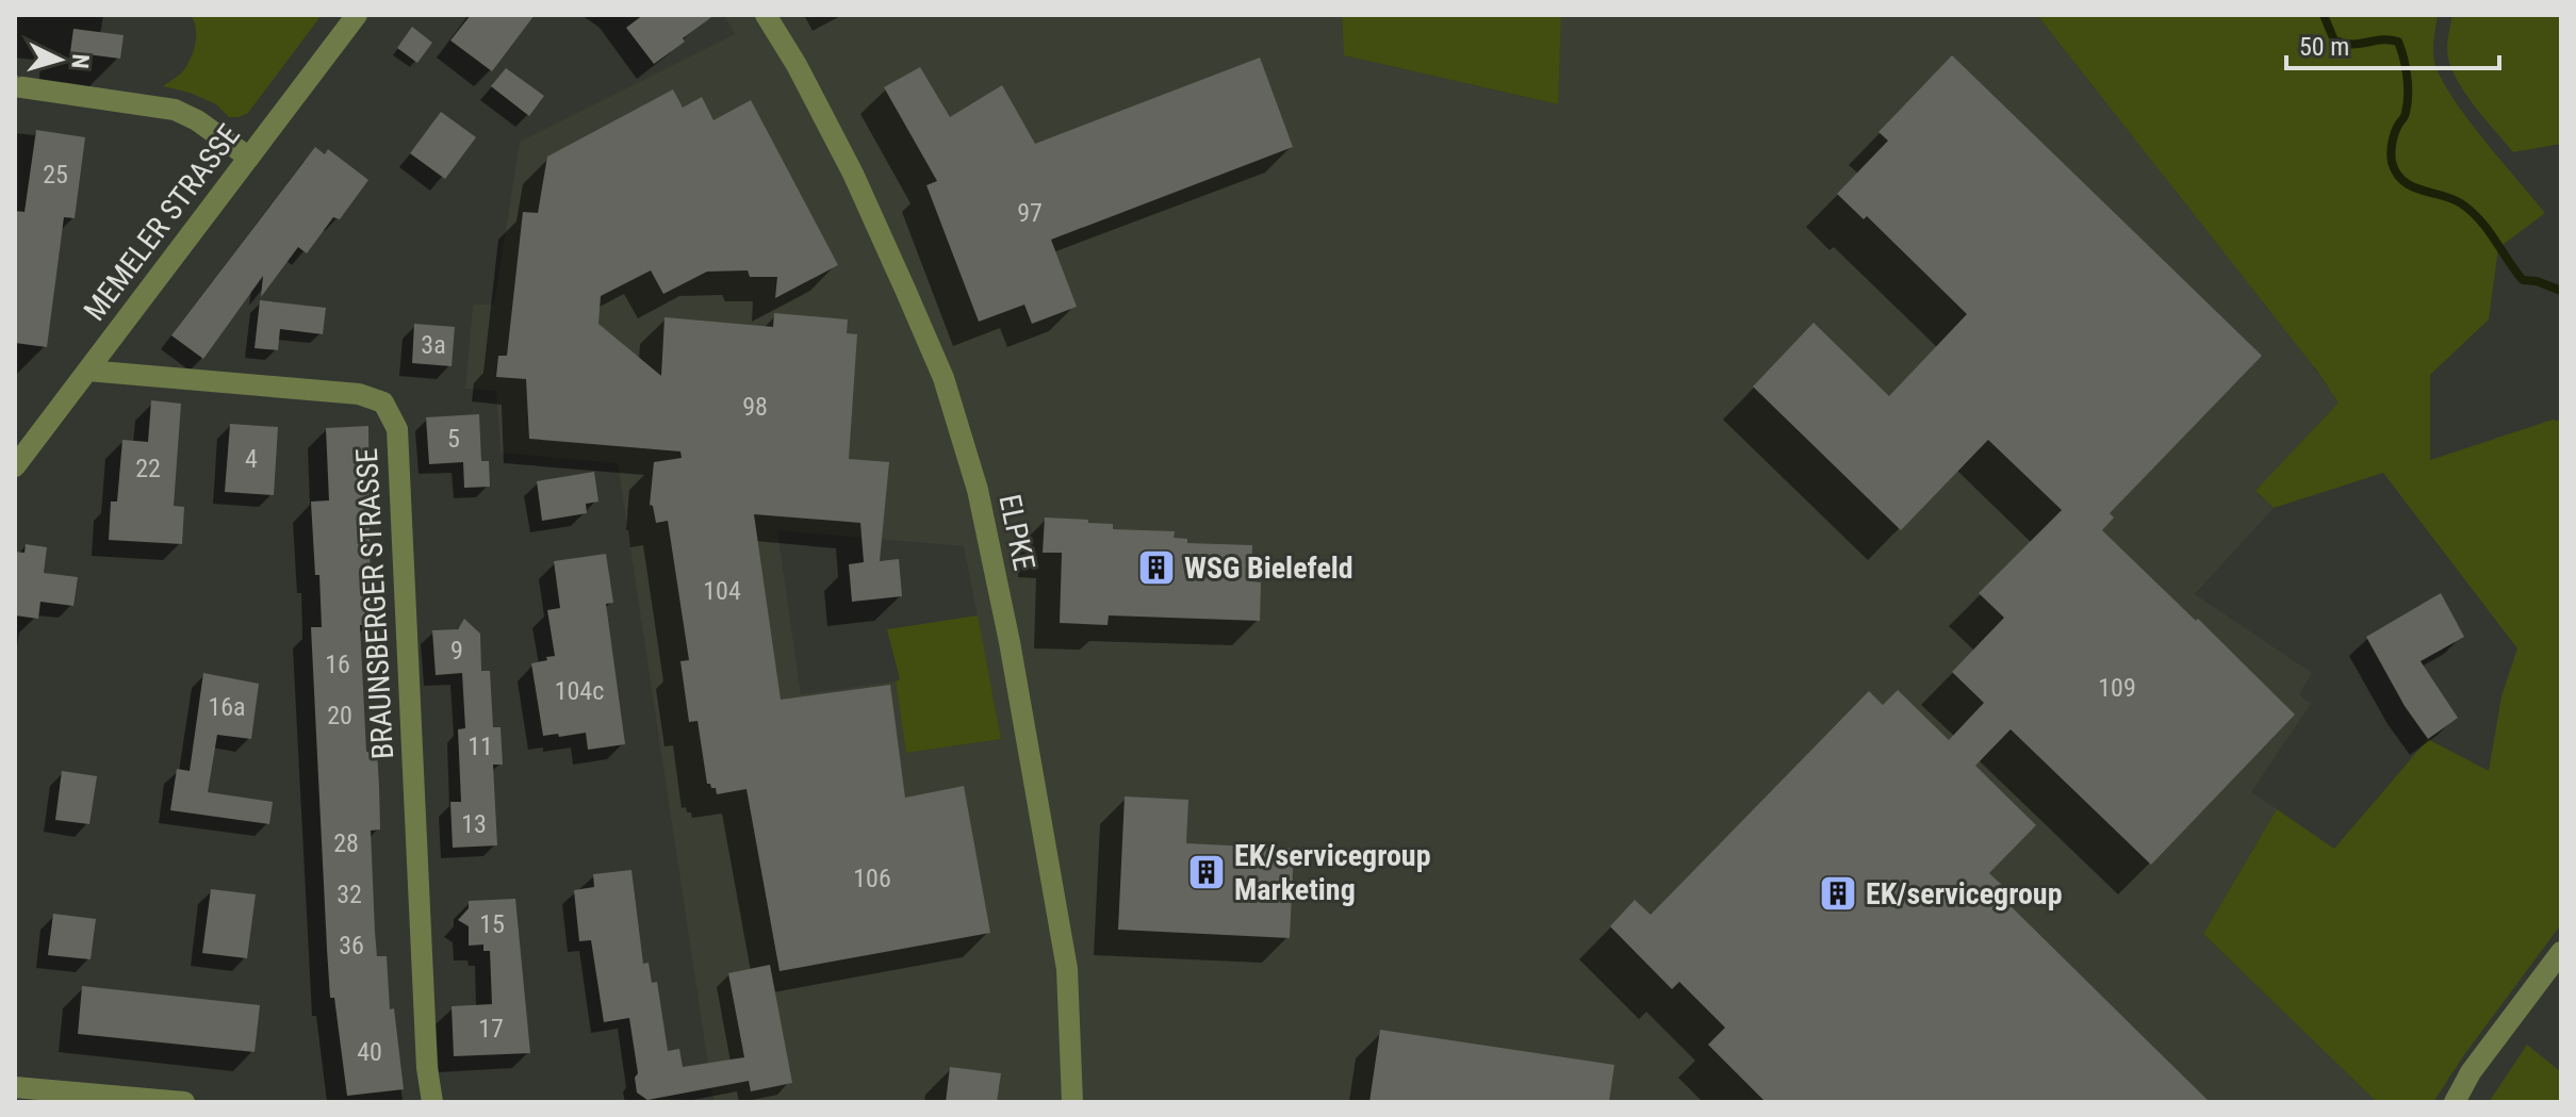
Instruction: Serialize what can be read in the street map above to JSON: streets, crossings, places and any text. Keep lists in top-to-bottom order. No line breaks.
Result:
{"streets":{"street":["MEMELER STRASSE","ELPKE","BRAUNSBERGER STRASSE"]},"crossings":[["MEMELER STRASSE","BRAUNSBERGER STRASSE"]],"places":{"building":["WSG Bielefeld","EK/servicegroup Marketing","EK/servicegroup"]},"house_numbers":["25","97","3a","98","5","4","22","104","9","16","109","104c","16a","20","11","13","28","106","32","15","36","17","40"],"scale_bar":"50 m","north":"right"}
